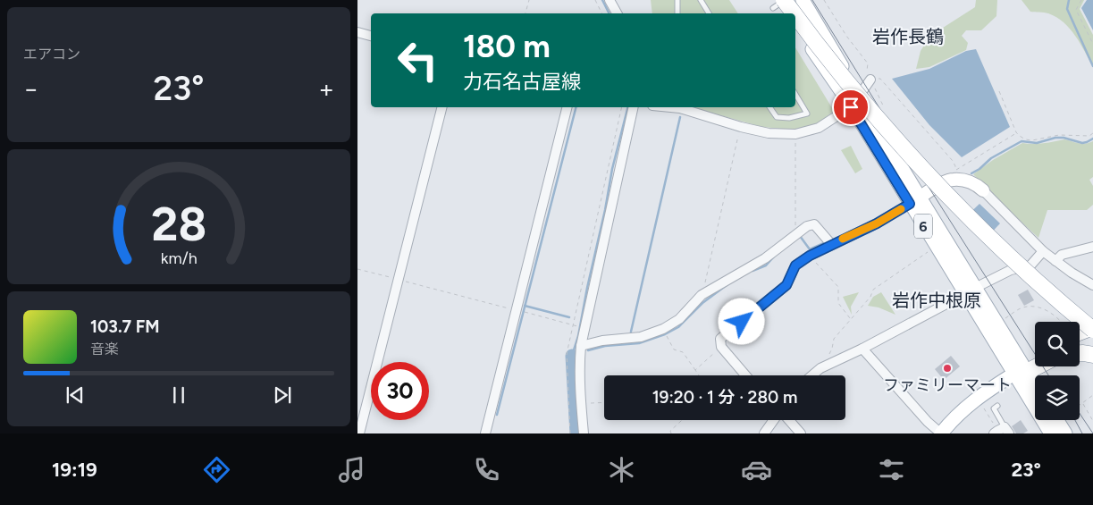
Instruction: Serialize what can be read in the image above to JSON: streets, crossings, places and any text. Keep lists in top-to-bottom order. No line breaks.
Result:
{"streets":{"main road":["6"]},"districts":["岩作長鶴","岩作中根原"],"places":["ファミリーマート"],"page":{"tile":"エアコン","turn":["180 m","力石名古屋線"],"heat":["−","23°","+"],"song":["103.7 FM","音楽"],"limit":"30","trip":"19:20 · 1 分 · 280 m","tabs":["19:19","23°"],"gauge":["28","km/h"]}}
